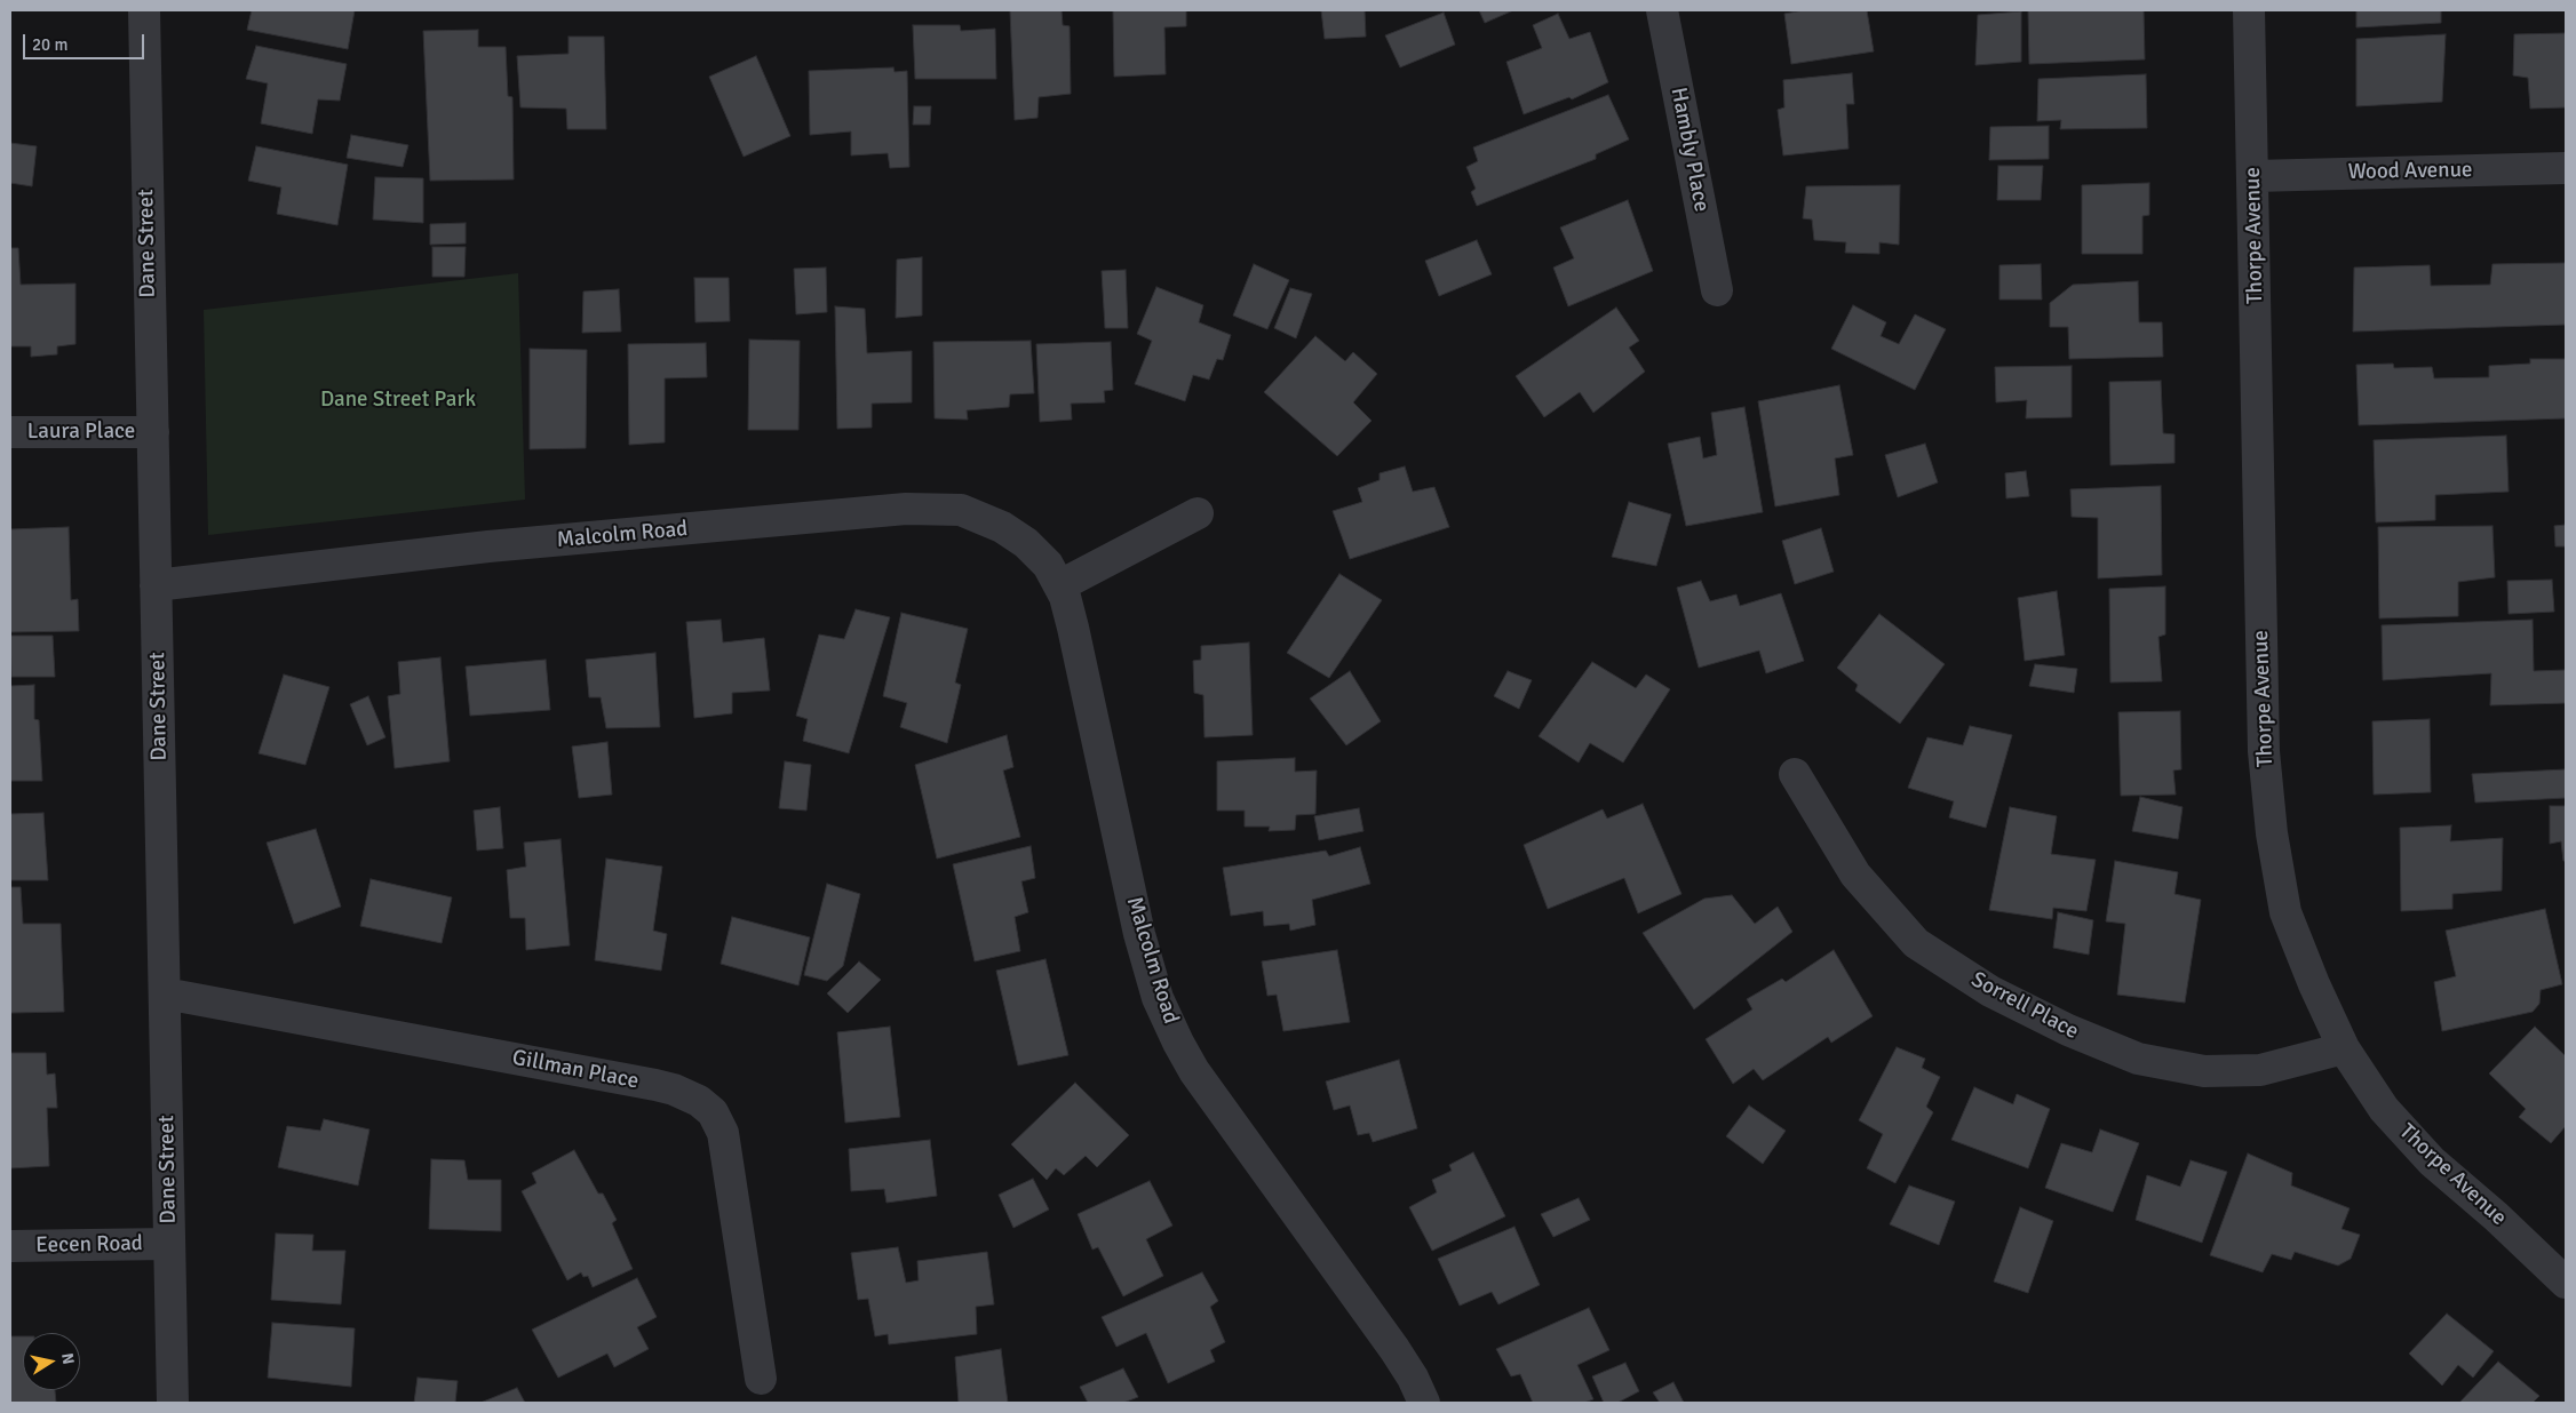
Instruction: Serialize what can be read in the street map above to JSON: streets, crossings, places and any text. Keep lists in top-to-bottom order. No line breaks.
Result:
{"streets":{"street":["Hambly Place","Wood Avenue","Thorpe Avenue","Dane Street","Laura Place","Malcolm Road","Sorrell Place","Gillman Place","Eecen Road"]},"crossings":[["Wood Avenue","Thorpe Avenue"],["Thorpe Avenue","Sorrell Place"],["Dane Street","Laura Place"],["Dane Street","Malcolm Road"],["Dane Street","Gillman Place"],["Dane Street","Eecen Road"]],"parks":["Dane Street Park"],"scale_bar":"20 m","north":"right"}
